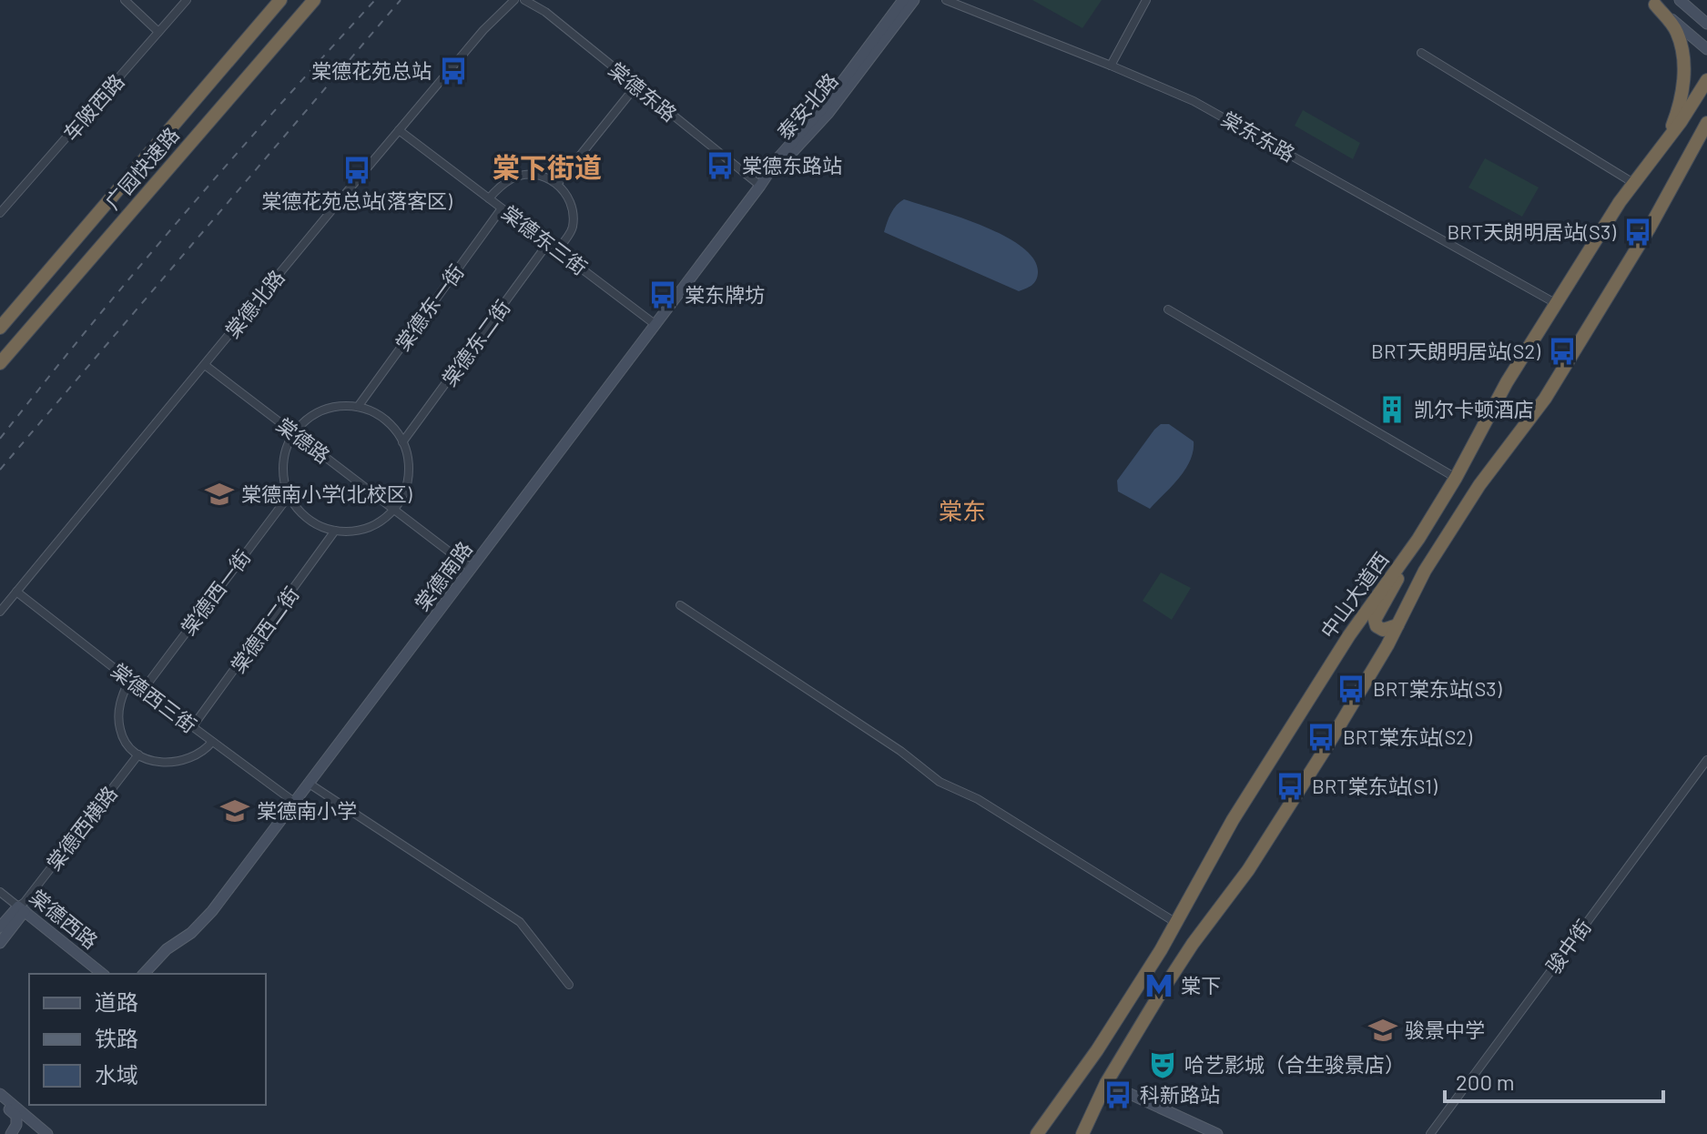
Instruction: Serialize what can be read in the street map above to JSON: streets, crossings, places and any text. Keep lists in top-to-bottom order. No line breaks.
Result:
{"streets":{"highway":["广园快速路","中山大道西"],"street":["棠德东路","泰安北路","车陂西路","棠东东路","棠德东三街","棠德北路","棠德东一街","棠德东二街","棠德路","棠德南路","棠德西一街","棠德西二街","棠德西三街","棠德西横路","棠德西路","骏中街"]},"crossings":[["棠德东路","泰安北路"],["棠德东路","棠德南路"],["泰安北路","棠德南路"],["棠东东路","中山大道西"],["棠德东三街","棠德北路"],["棠德东三街","棠德东一街"],["棠德东三街","棠德东二街"],["棠德东三街","棠德南路"],["棠德北路","棠德路"],["棠德北路","棠德西三街"],["棠德路","棠德南路"],["棠德南路","棠德西三街"],["棠德西一街","棠德西三街"],["棠德西二街","棠德西三街"],["棠德西横路","棠德西路"]],"districts":["棠下街道","棠东"],"places":{"bus stop":["棠德花苑总站","棠德东路站","棠德花苑总站(落客区)","BRT天朗明居站(S3)","棠东牌坊","BRT天朗明居站(S2)","BRT棠东站(S3)","BRT棠东站(S2)","BRT棠东站(S1)","科新路站"],"building":["凯尔卡顿酒店"],"school or university":["棠德南小学(北校区)","棠德南小学","骏景中学"],"metro station":["棠下"],"theatre":["哈艺影城（合生骏景店）"]},"legend":["道路","铁路","水域"],"scale_bar":"200 m"}
